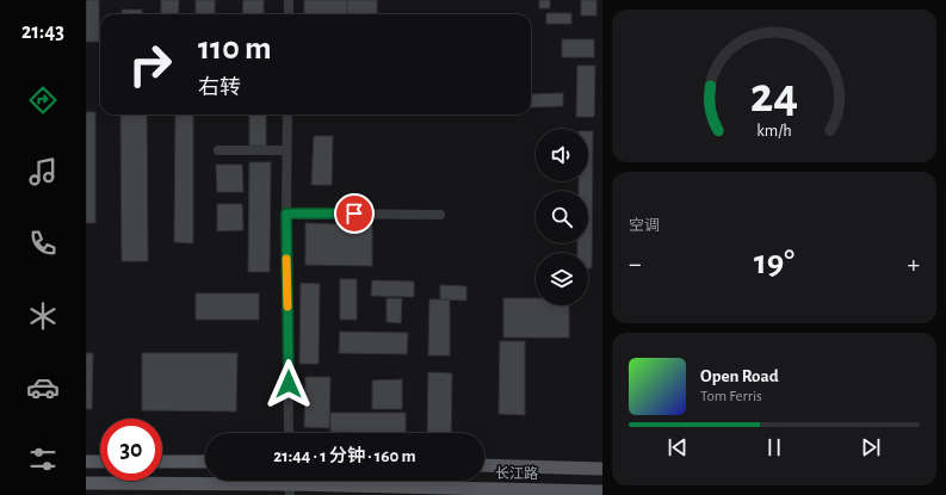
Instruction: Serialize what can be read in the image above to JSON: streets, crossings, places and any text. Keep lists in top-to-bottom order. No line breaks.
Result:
{"streets":{"main road":["长江路"]},"page":{"tabs":"21:43","turn":["110 m","右转"],"tile":"空调","heat":["−","19°","+"],"song":["Open Road","Tom Ferris"],"limit":"30","trip":"21:44 · 1 分钟 · 160 m","gauge":["24","km/h"]}}
